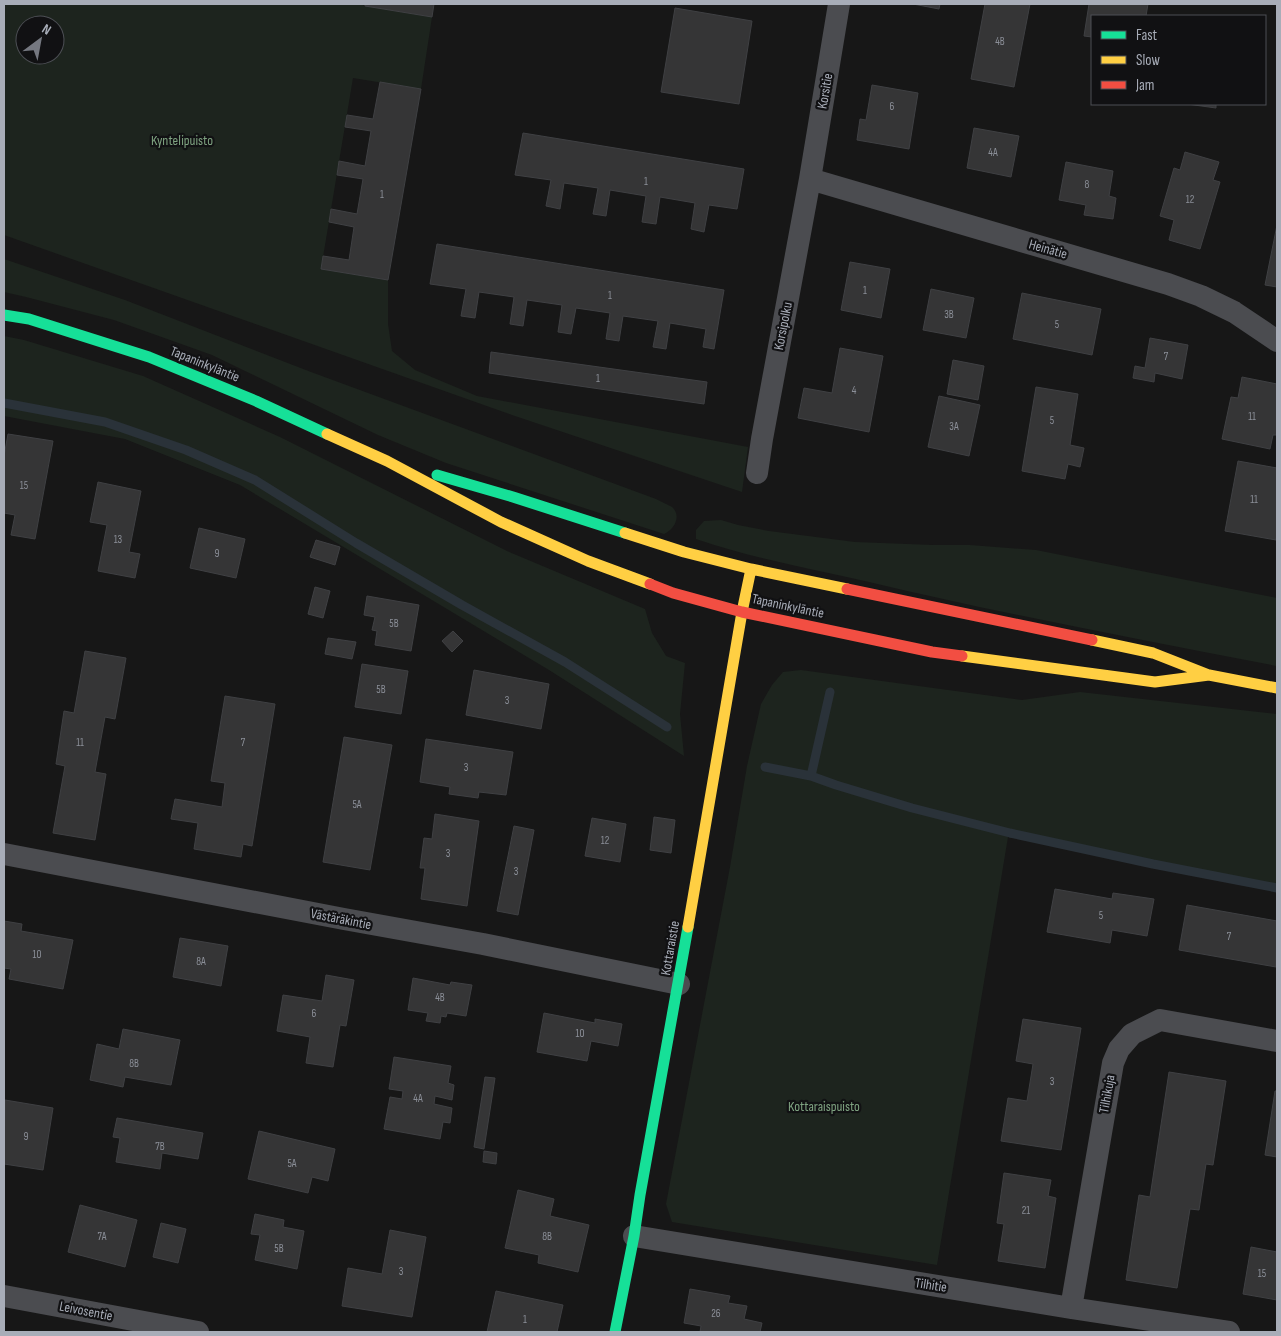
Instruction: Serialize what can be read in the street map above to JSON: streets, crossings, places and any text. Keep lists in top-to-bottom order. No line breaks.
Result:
{"streets":{"main road":["Tapaninkyläntie","Kottaraistie"],"street":["Korsitie","Heinätie","Korsipolku","Västäräkintie","Tilhikuja","Tilhitie","Leivosentie"]},"crossings":[["Korsitie","Heinätie"],["Korsitie","Korsipolku"],["Heinätie","Korsipolku"],["Tapaninkyläntie","Kottaraistie"],["Västäräkintie","Kottaraistie"],["Kottaraistie","Tilhitie"],["Tilhikuja","Tilhitie"]],"parks":["Kyntelipuisto","Kottaraispuisto"],"house_numbers":["4B","6","4A","1","8","1","12","1","1","3B","5","7","1","4","11","5","3A","15","11","13","9","5B","5B","3","11","7","3","5A","12","3","3","5","7","10","8A","4B","6","10","8B","3","4A","9","7B","5A","21","7A","8B","5B","3","15","26","1"],"legend":["Fast","Slow","Jam"],"north":"top right"}
